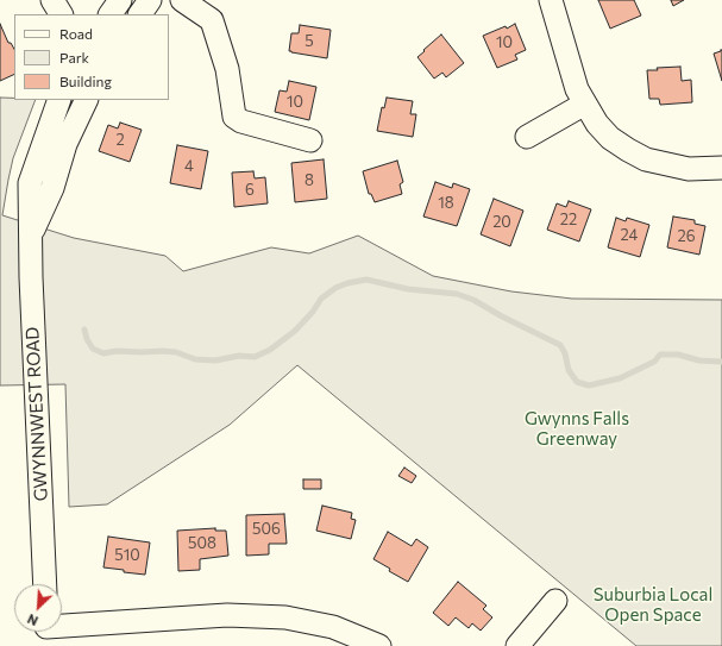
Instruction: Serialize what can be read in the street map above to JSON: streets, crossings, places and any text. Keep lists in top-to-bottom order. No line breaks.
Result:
{"streets":{"street":["GWYNNWEST ROAD"]},"parks":["Gwynns Falls Greenway","Suburbia Local Open Space"],"house_numbers":["5","10","10","2","4","8","6","18","22","20","24","26","506","508","510"],"legend":["Road","Park","Building"],"north":"bottom left"}
